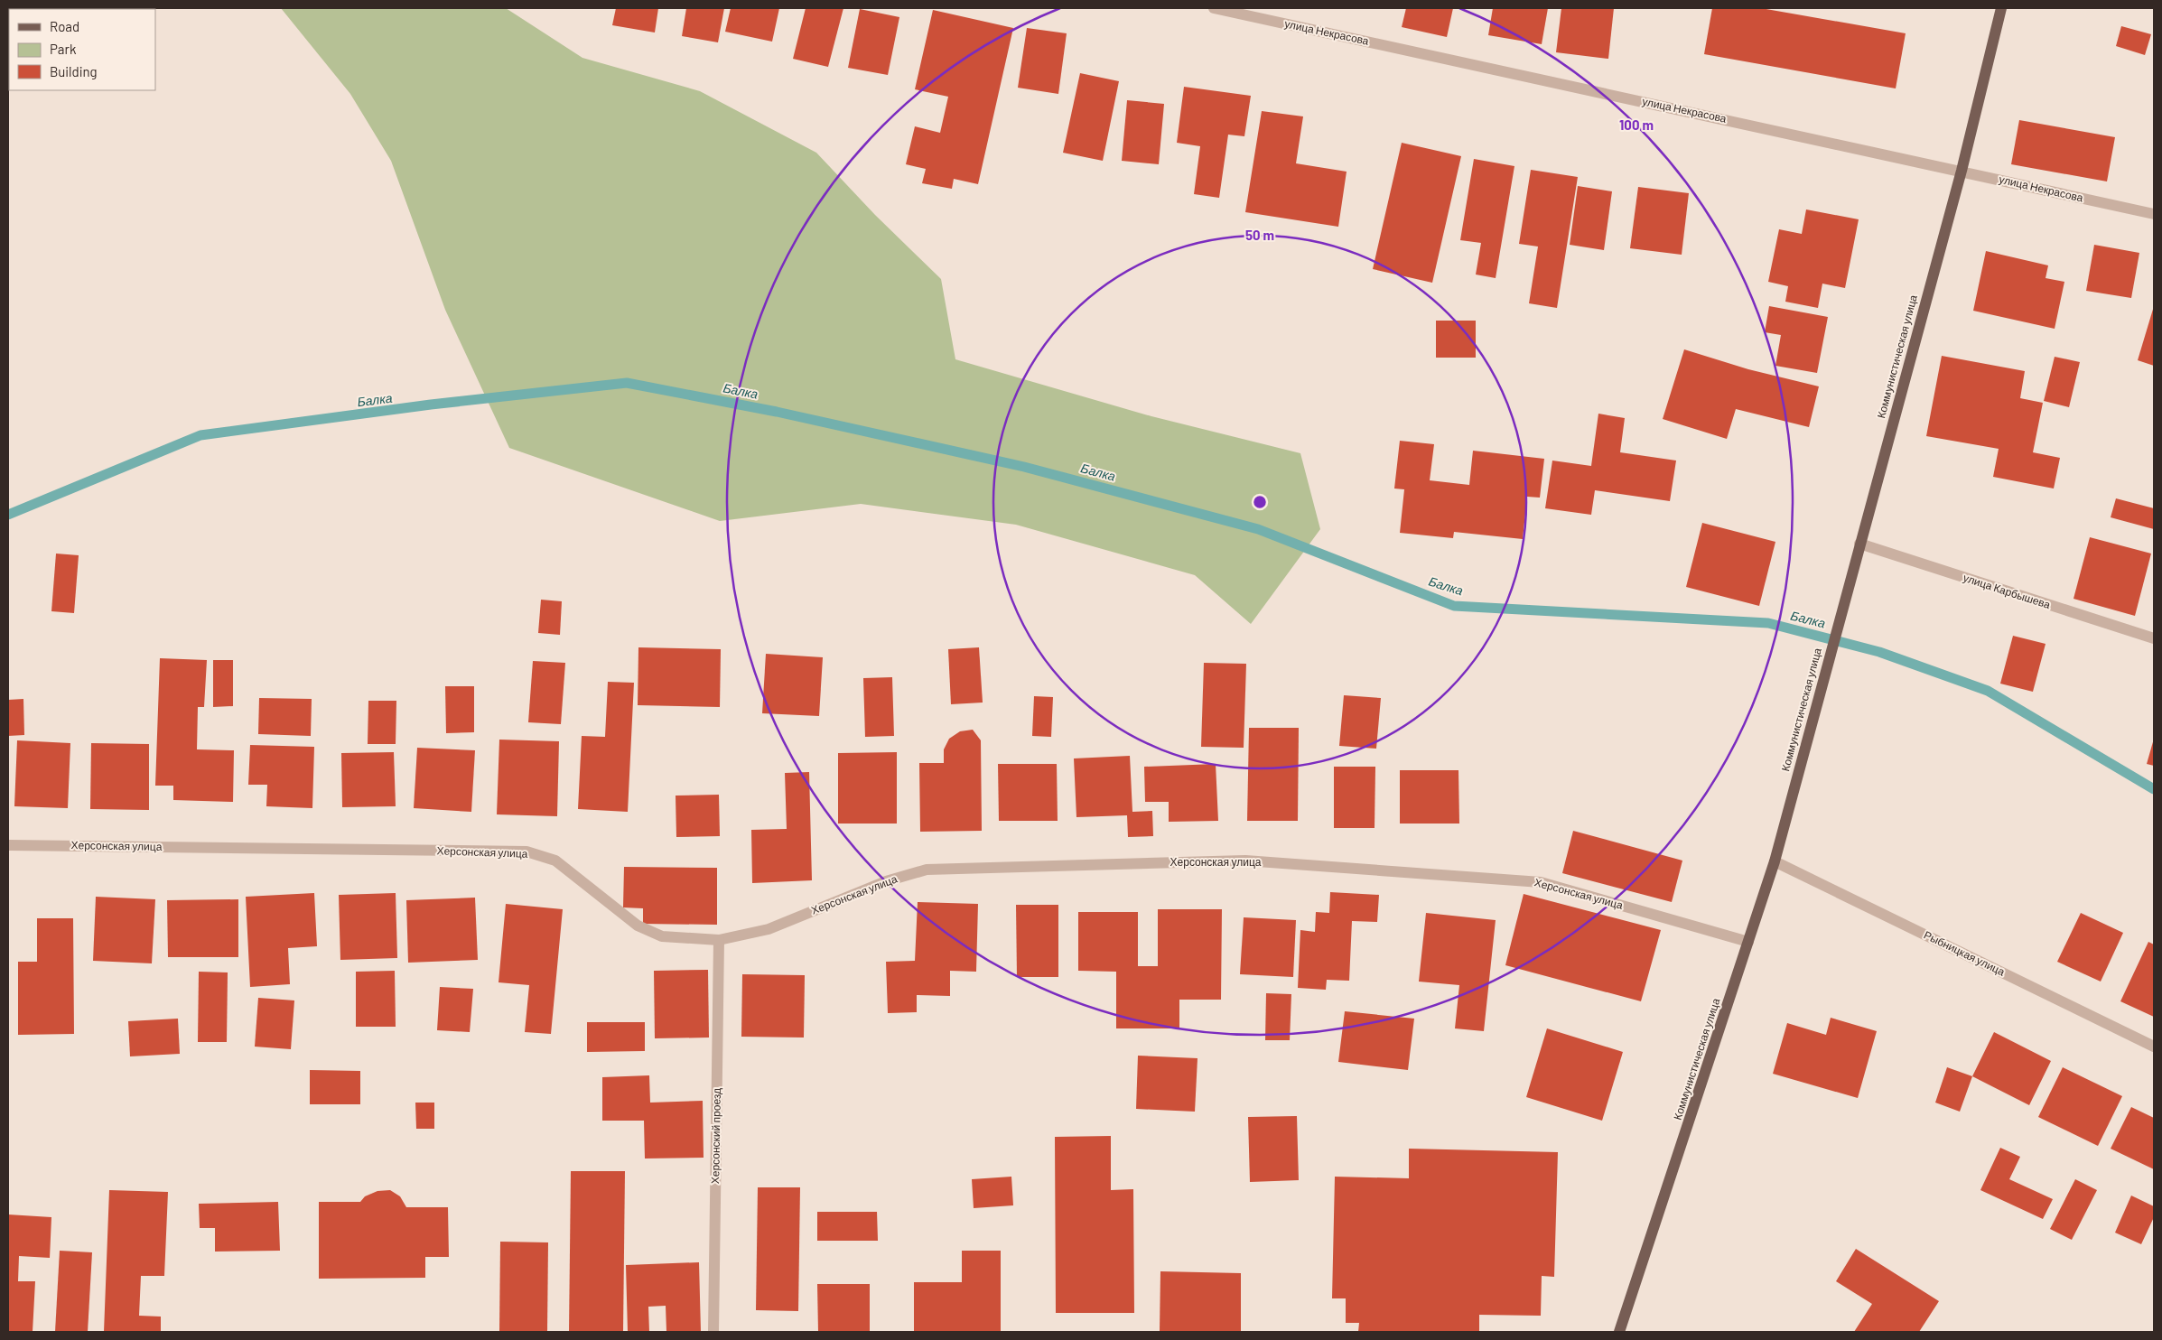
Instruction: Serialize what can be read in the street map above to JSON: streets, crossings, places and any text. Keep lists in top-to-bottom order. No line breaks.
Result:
{"streets":{"main road":["Коммунистическая улица"],"street":["улица Некрасова","улица Карбышева","Херсонская улица","Рыбницкая улица","Херсонский проезд"]},"crossings":[["улица Некрасова","Коммунистическая улица"],["Коммунистическая улица","улица Карбышева"],["Коммунистическая улица","Херсонская улица"],["Коммунистическая улица","Рыбницкая улица"],["Херсонская улица","Херсонский проезд"]],"water":["Балка"],"legend":["Road","Park","Building"],"rings":["100 m","50 m"]}
